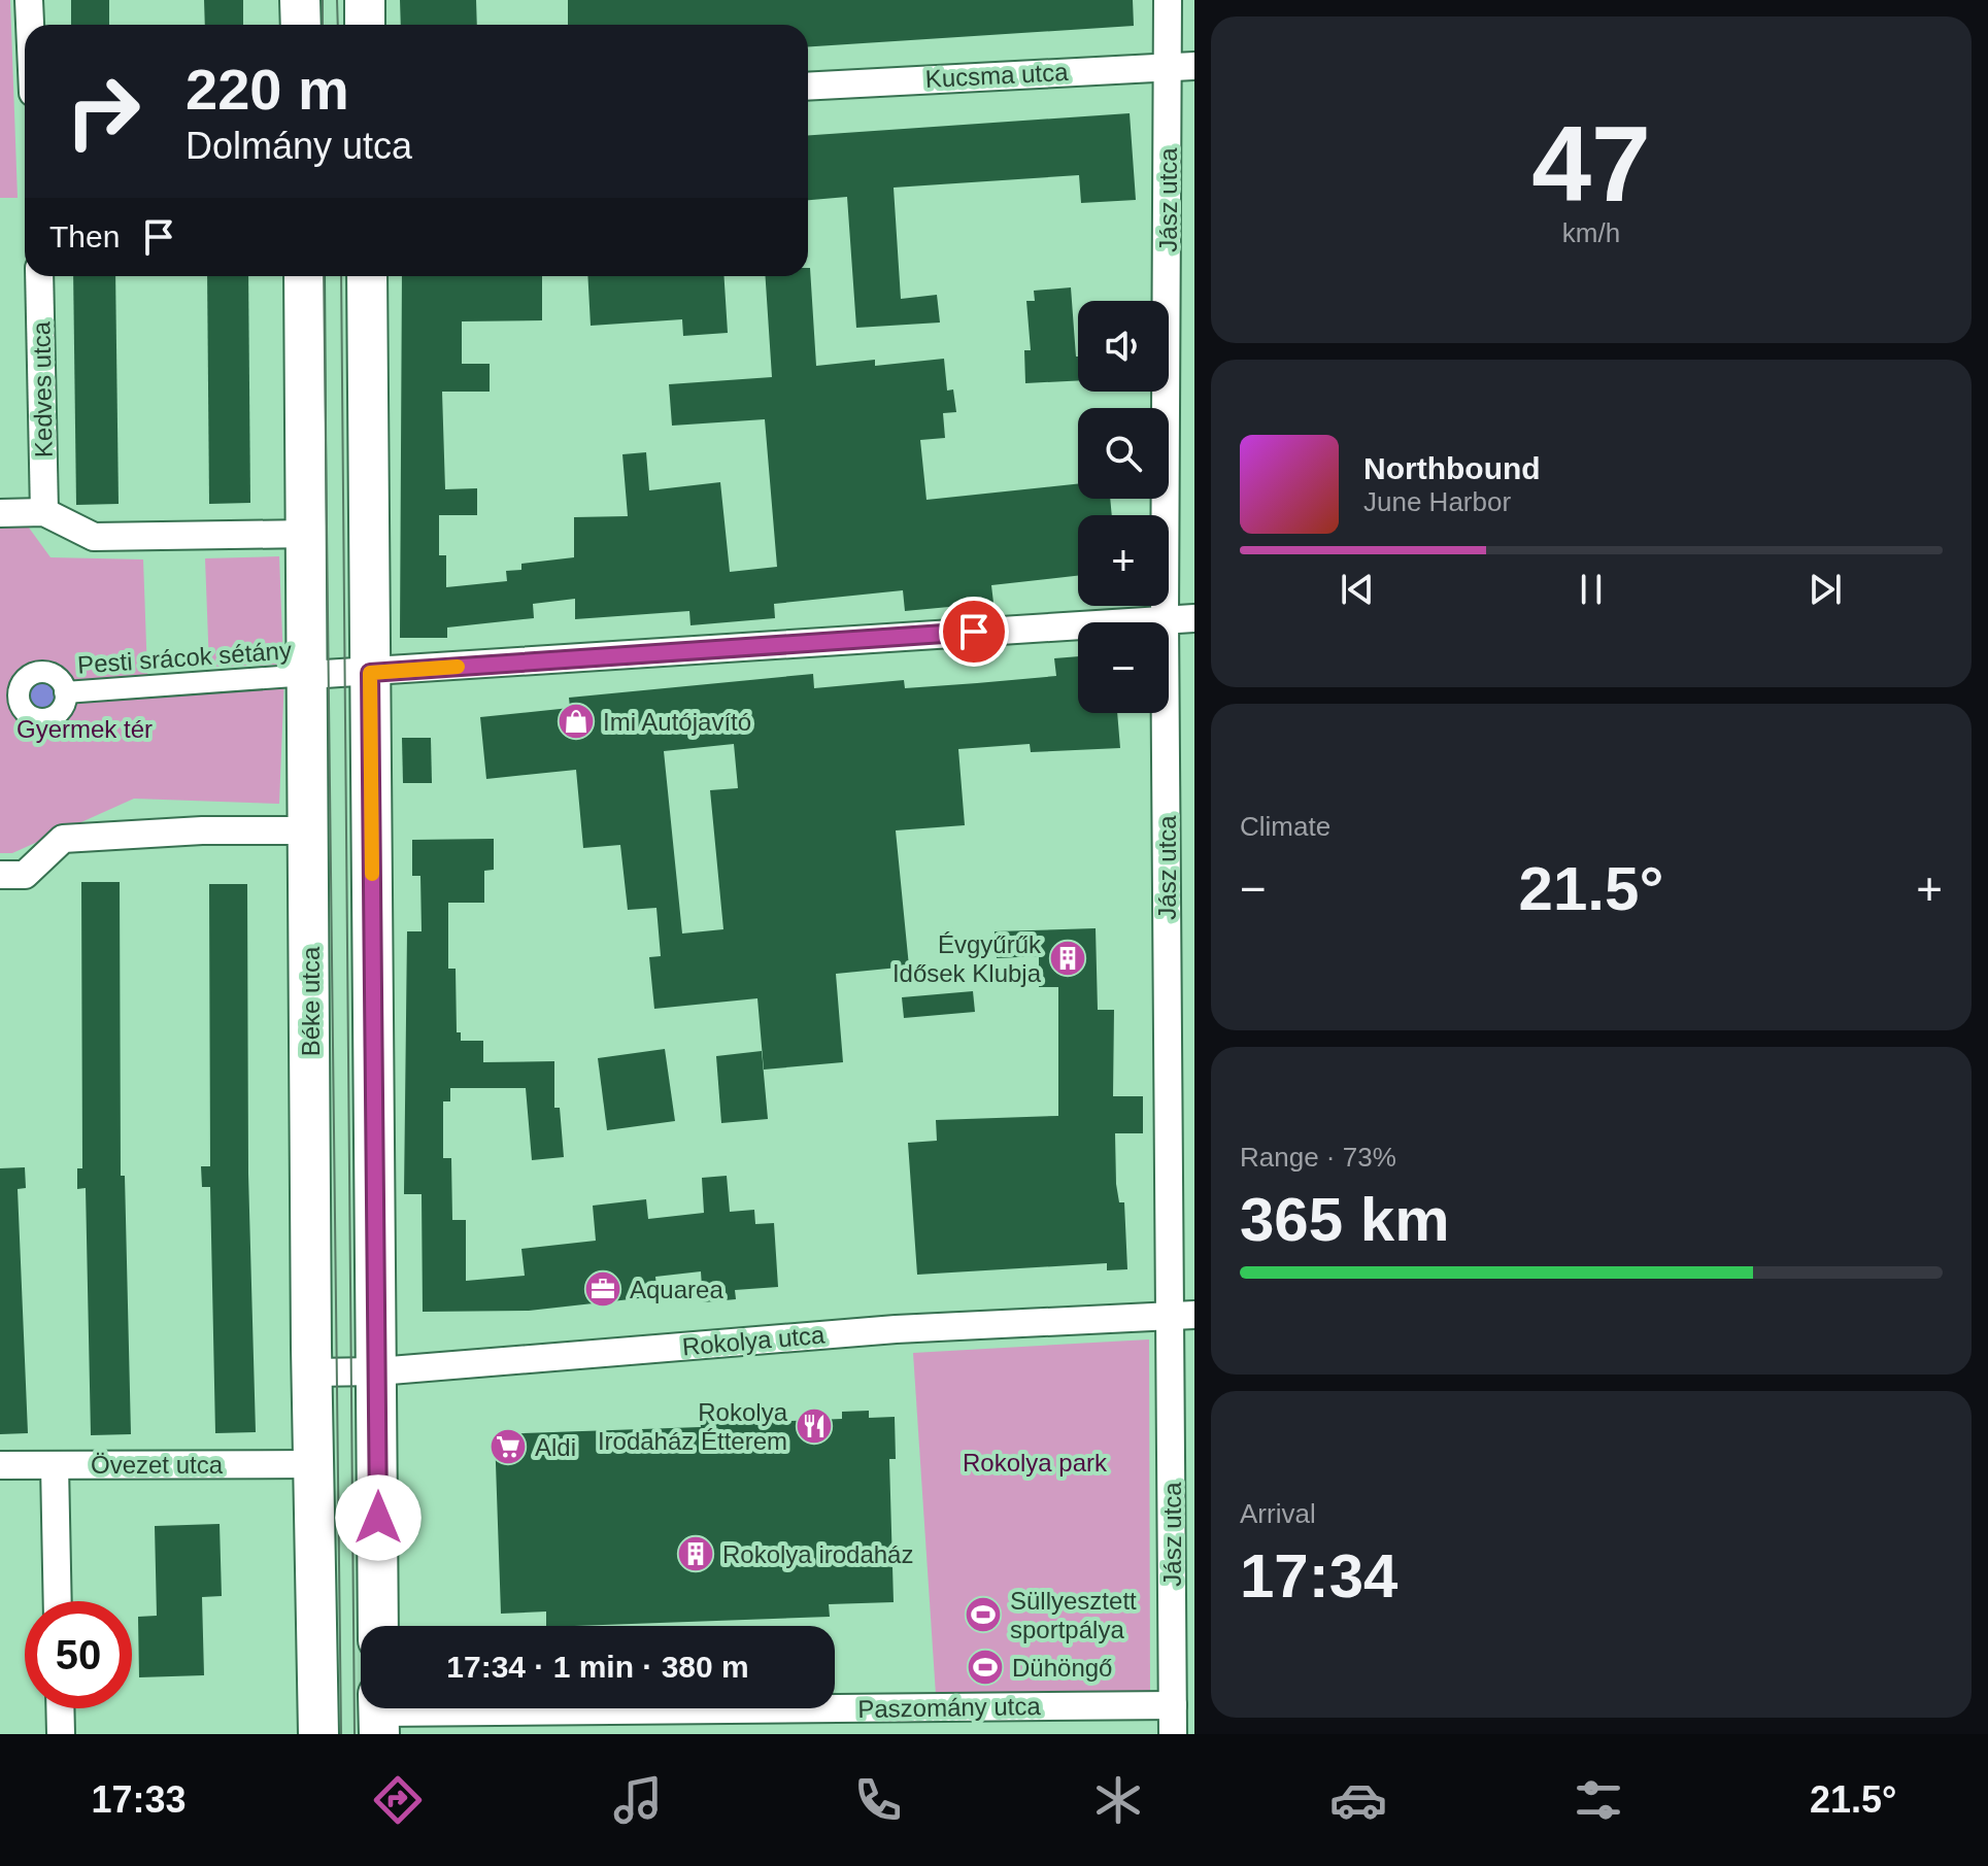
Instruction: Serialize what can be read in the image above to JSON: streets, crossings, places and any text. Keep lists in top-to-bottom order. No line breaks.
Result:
{"streets":{"main road":["Béke utca"],"street":["Kucsma utca","Jász utca","Kedves utca","Pesti srácok sétány","Rokolya utca","Övezet utca","Paszomány utca"]},"crossings":[["Kucsma utca","Jász utca"],["Jász utca","Rokolya utca"],["Jász utca","Paszomány utca"],["Pesti srácok sétány","Béke utca"],["Béke utca","Rokolya utca"],["Béke utca","Övezet utca"]],"parks":["Gyermek tér","Rokolya park"],"places":{"shop":["Imi Autójavító"],"building":["Évgyűrűk Idősek Klubja","Rokolya irodaház"],"office":["Aquarea"],"restaurant":["Rokolya Irodaház Étterem"],"supermarket":["Aldi"],"sports":["Süllyesztett sportpálya","Dühöngő"]},"page":{"tile":[["47","km/h"],"Climate",["Range · 73%","365 km"],["Arrival","17:34"]],"turn":["220 m","Dolmány utca"],"then":"Then","map_buttons":["+","−"],"song":["Northbound","June Harbor"],"heat":["−","21.5°","+"],"limit":"50","trip":"17:34 · 1 min · 380 m","tabs":["17:33","21.5°"]}}
